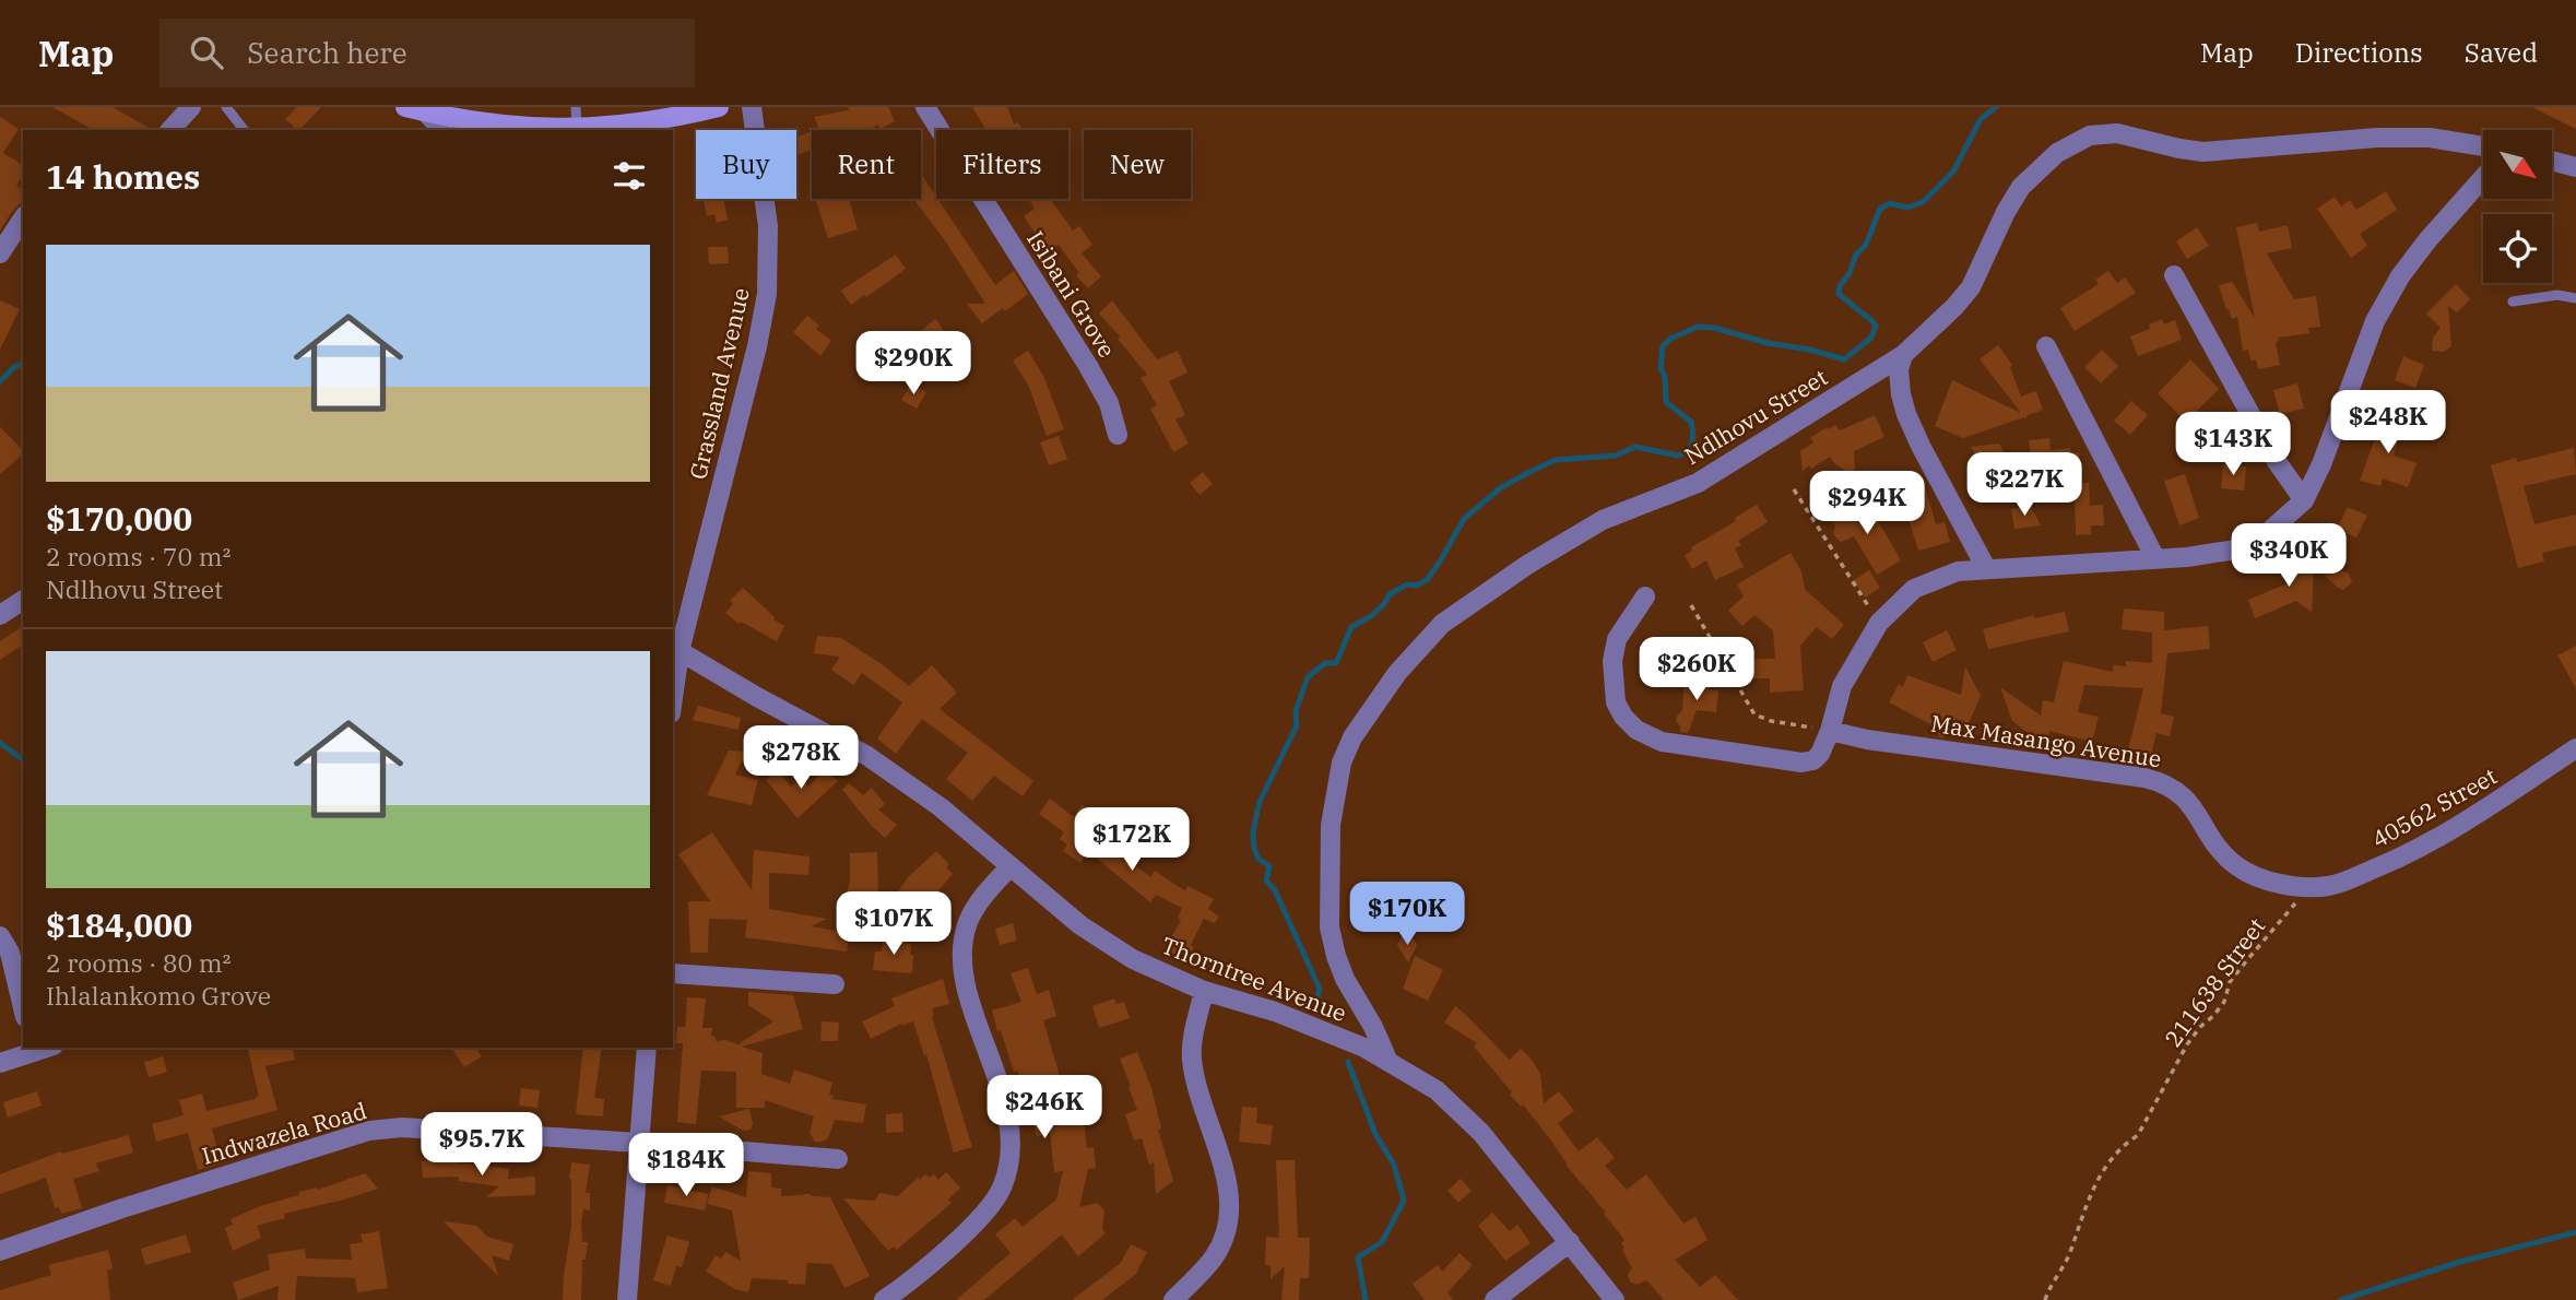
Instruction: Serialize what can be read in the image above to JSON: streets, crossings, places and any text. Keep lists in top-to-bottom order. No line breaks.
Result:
{"streets":{"street":["Isibani Grove","Grassland Avenue","Ndlhovu Street","Max Masango Avenue","40562 Street","Thorntree Avenue","Indwazela Road"],"path":["211638 Street"]},"crossings":[["Grassland Avenue","Thorntree Avenue"],["Ndlhovu Street","Thorntree Avenue"],["Max Masango Avenue","40562 Street"],["Max Masango Avenue","211638 Street"],["40562 Street","211638 Street"]],"north":"bottom right","page":{"header":"Map","search":"Search here","nav":["Map","Directions","Saved"],"chip":["Buy","Rent","Filters","New"],"heading":"14 homes","list":[{"name":"$170,000","note":"2 rooms · 70 m² · Ndlhovu Street"},{"name":"$184,000","note":"2 rooms · 80 m² · Ihlalankomo Grove"}],"price":["$290K","$248K","$143K","$227K","$294K","$340K","$260K","$278K","$172K","$170K","$107K","$246K","$95.7K","$184K"]}}
